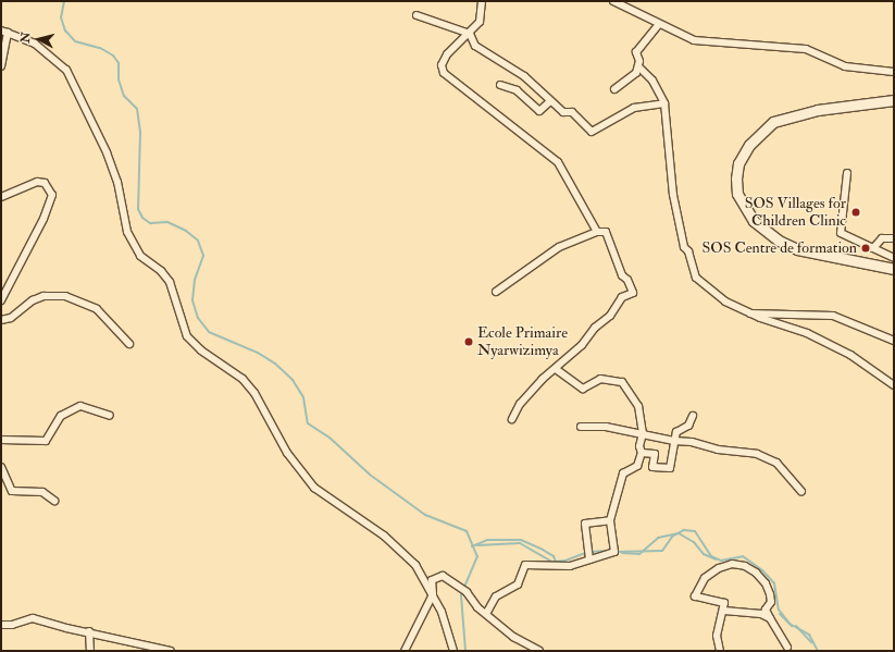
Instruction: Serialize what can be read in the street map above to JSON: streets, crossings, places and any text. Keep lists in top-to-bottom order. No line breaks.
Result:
{"places":["SOS Villages for Children Clinic","SOS Centre de formation","Ecole Primaire Nyarwizimya"],"north":"left"}
